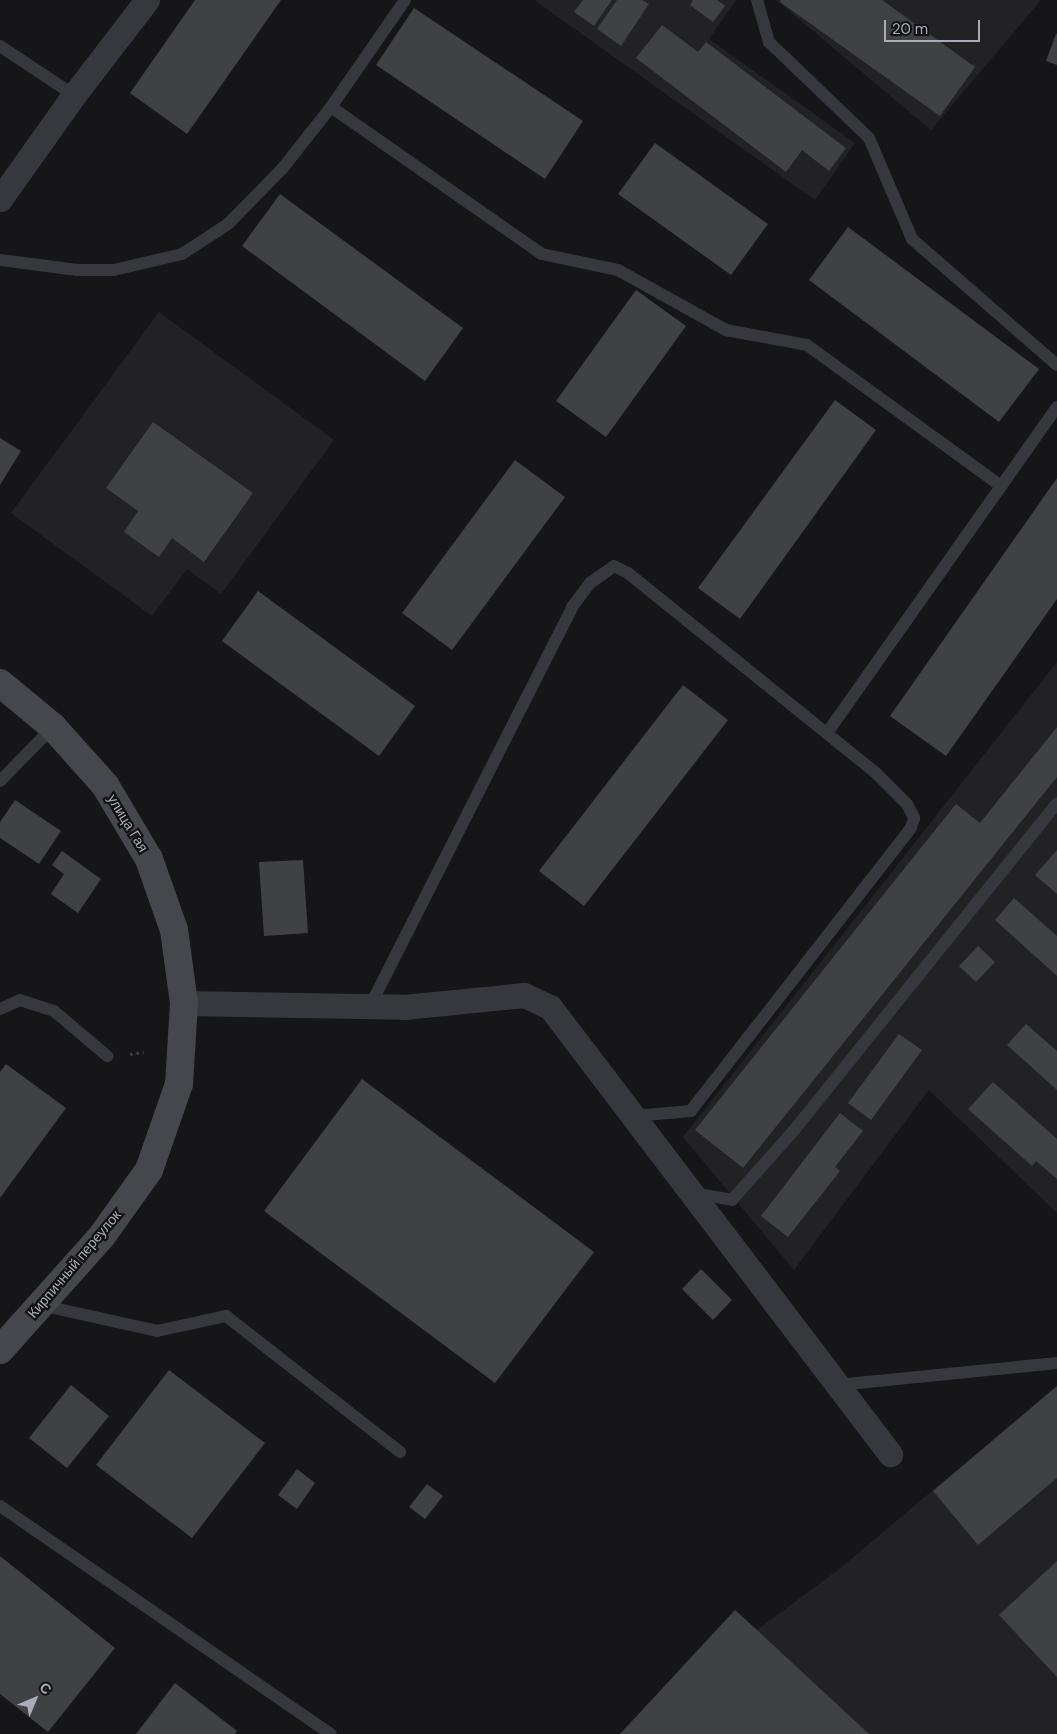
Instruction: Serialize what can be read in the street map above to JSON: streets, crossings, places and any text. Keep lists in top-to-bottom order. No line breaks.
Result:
{"streets":{"main road":["улица Гая","Кирпичный переулок"]},"crossings":[["улица Гая","Кирпичный переулок"]],"scale_bar":"20 m","north":"top right"}
